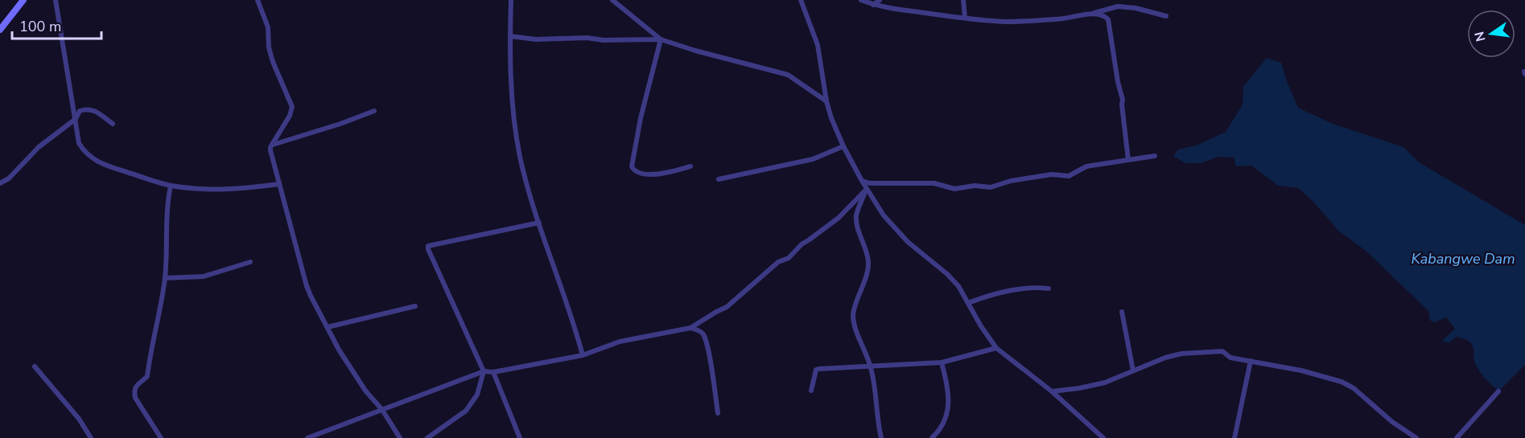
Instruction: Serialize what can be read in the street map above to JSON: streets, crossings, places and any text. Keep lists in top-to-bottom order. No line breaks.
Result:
{"water":["Kabangwe Dam"],"scale_bar":"100 m","north":"left"}
